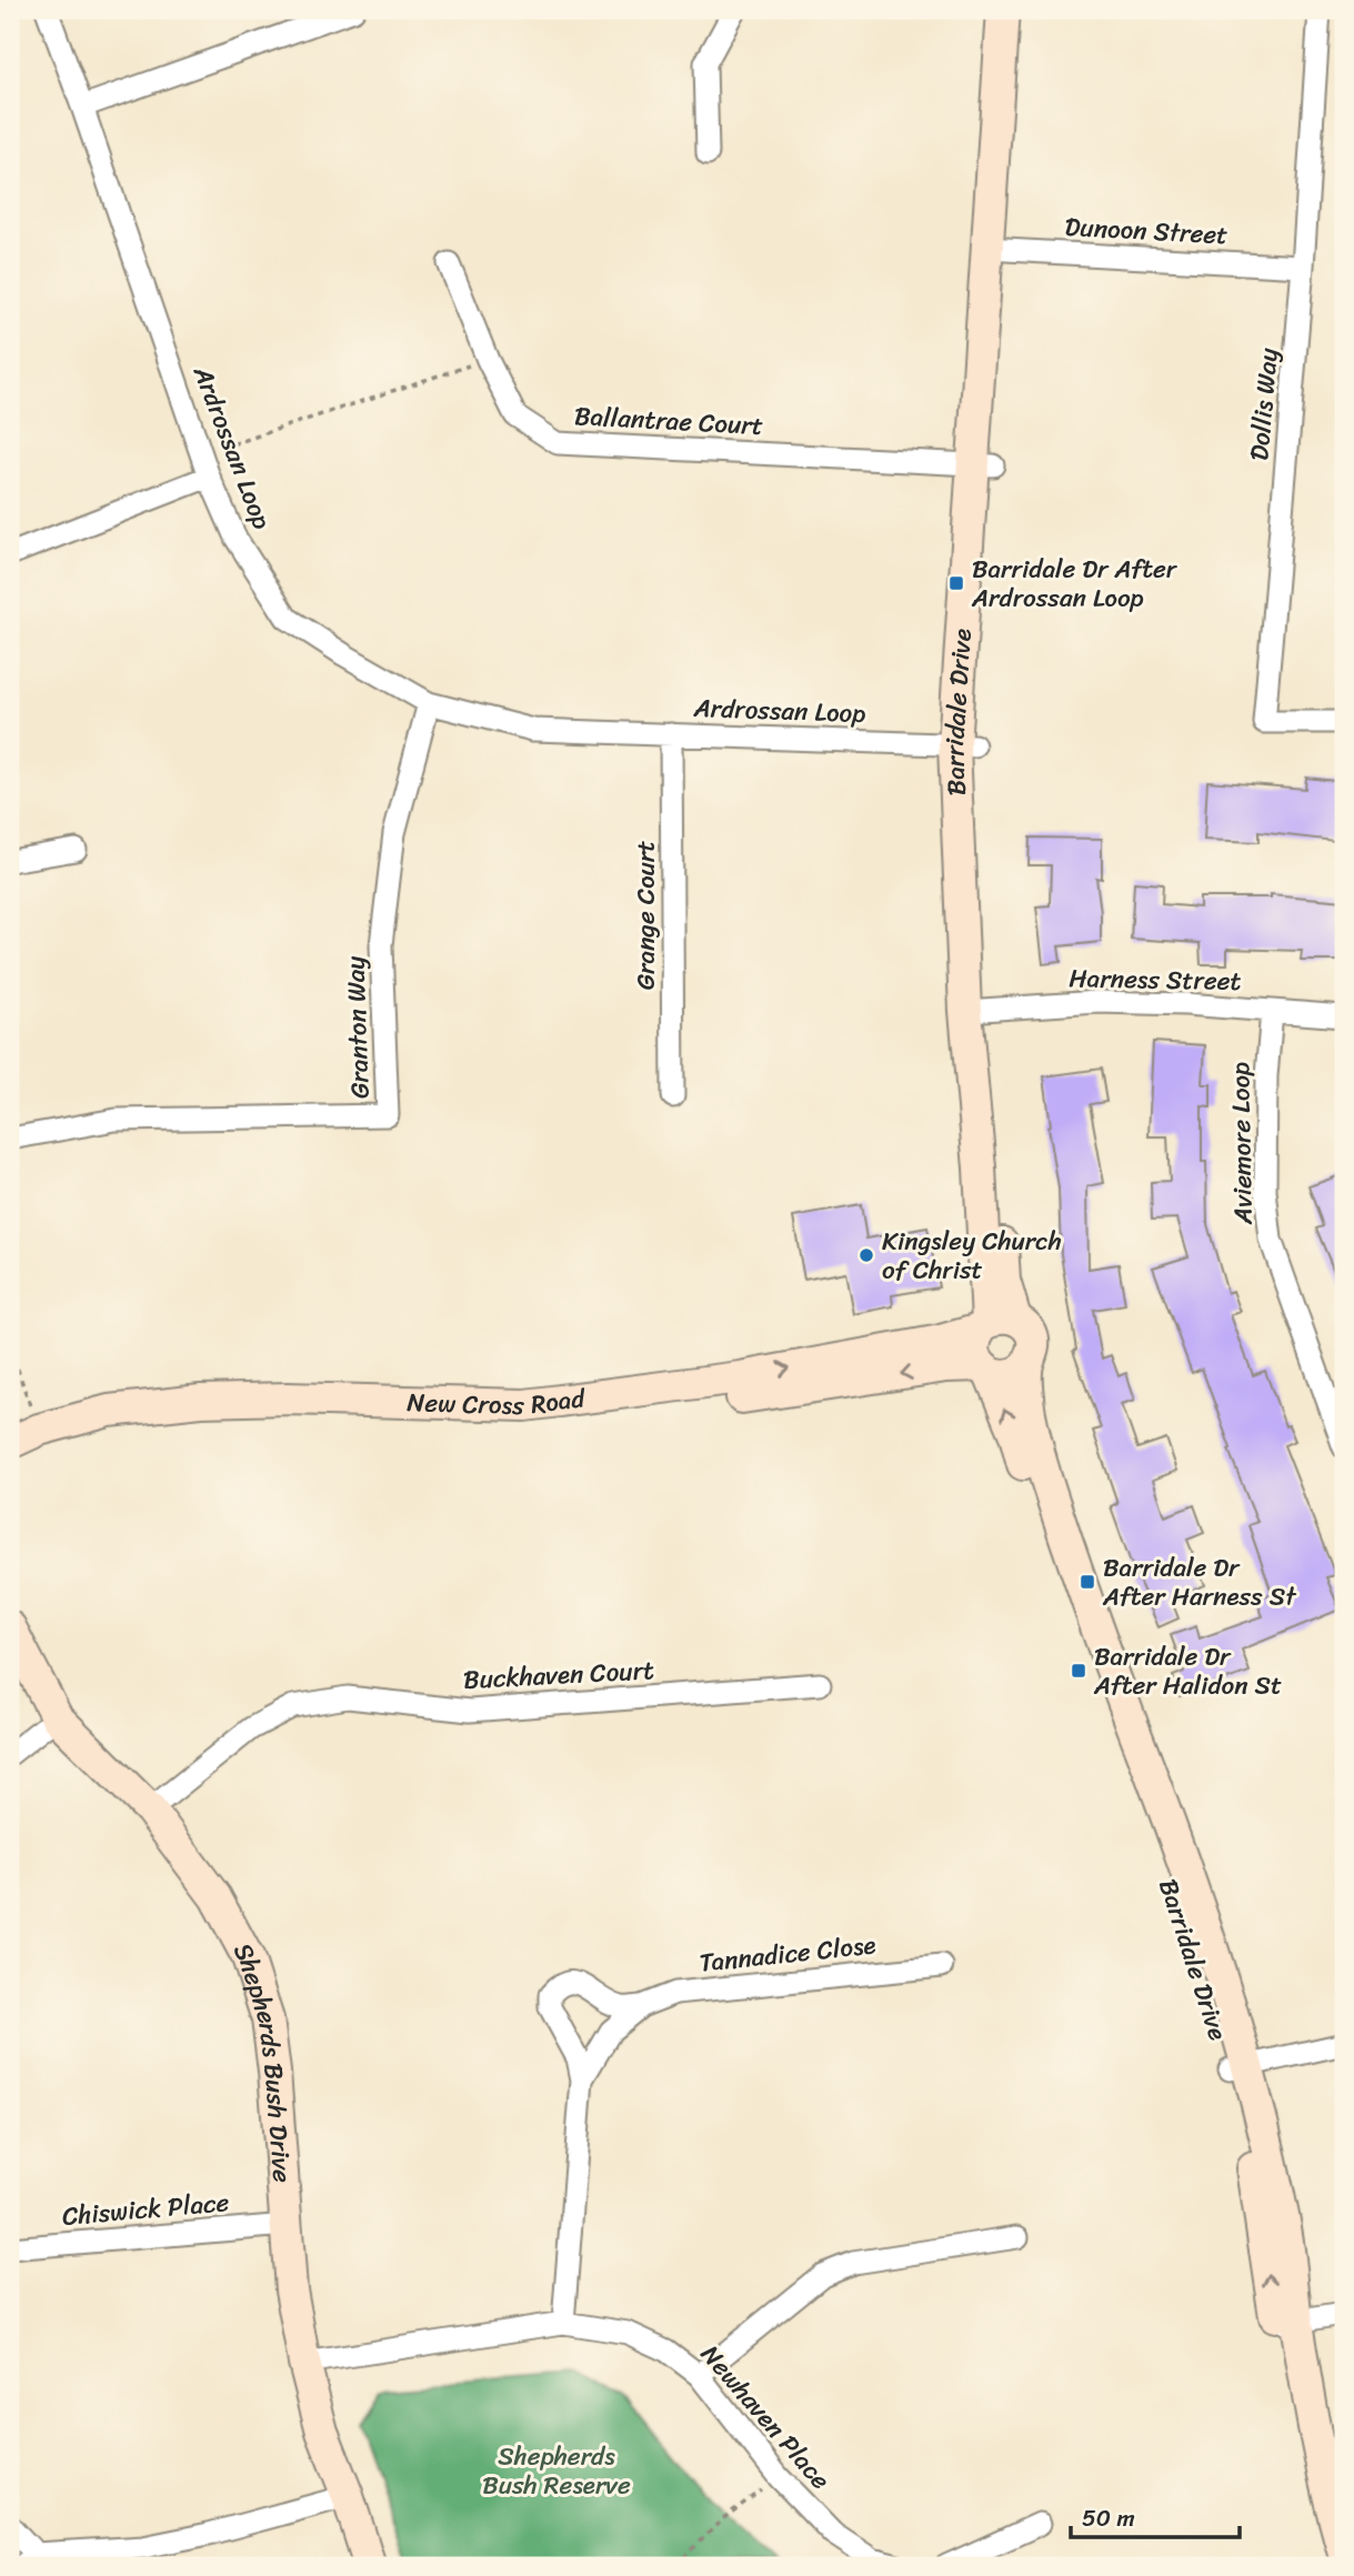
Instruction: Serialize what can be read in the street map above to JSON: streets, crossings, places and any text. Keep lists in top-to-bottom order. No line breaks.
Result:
{"streets":{"street":["Dunoon Street","Dollis Way","Ballantrae Court","Ardrossan Loop","Barridale Drive","Grange Court","Harness Street","Granton Way","Aviemore Loop","New Cross Road","Buckhaven Court","Tannadice Close","Shepherds Bush Drive","Chiswick Place","Newhaven Place"]},"crossings":[["Dunoon Street","Dollis Way"],["Dunoon Street","Barridale Drive"],["Ballantrae Court","Barridale Drive"],["Ardrossan Loop","Barridale Drive"],["Ardrossan Loop","Grange Court"],["Ardrossan Loop","Granton Way"],["Barridale Drive","Harness Street"],["Barridale Drive","New Cross Road"],["Harness Street","Aviemore Loop"],["Buckhaven Court","Shepherds Bush Drive"],["Tannadice Close","Newhaven Place"],["Shepherds Bush Drive","Chiswick Place"],["Shepherds Bush Drive","Newhaven Place"]],"parks":["Shepherds Bush Reserve"],"places":{"transit":["Barridale Dr After Ardrossan Loop","Barridale Dr After Harness St","Barridale Dr After Halidon St"],"other":["Kingsley Church of Christ"]},"scale_bar":"50 m"}
